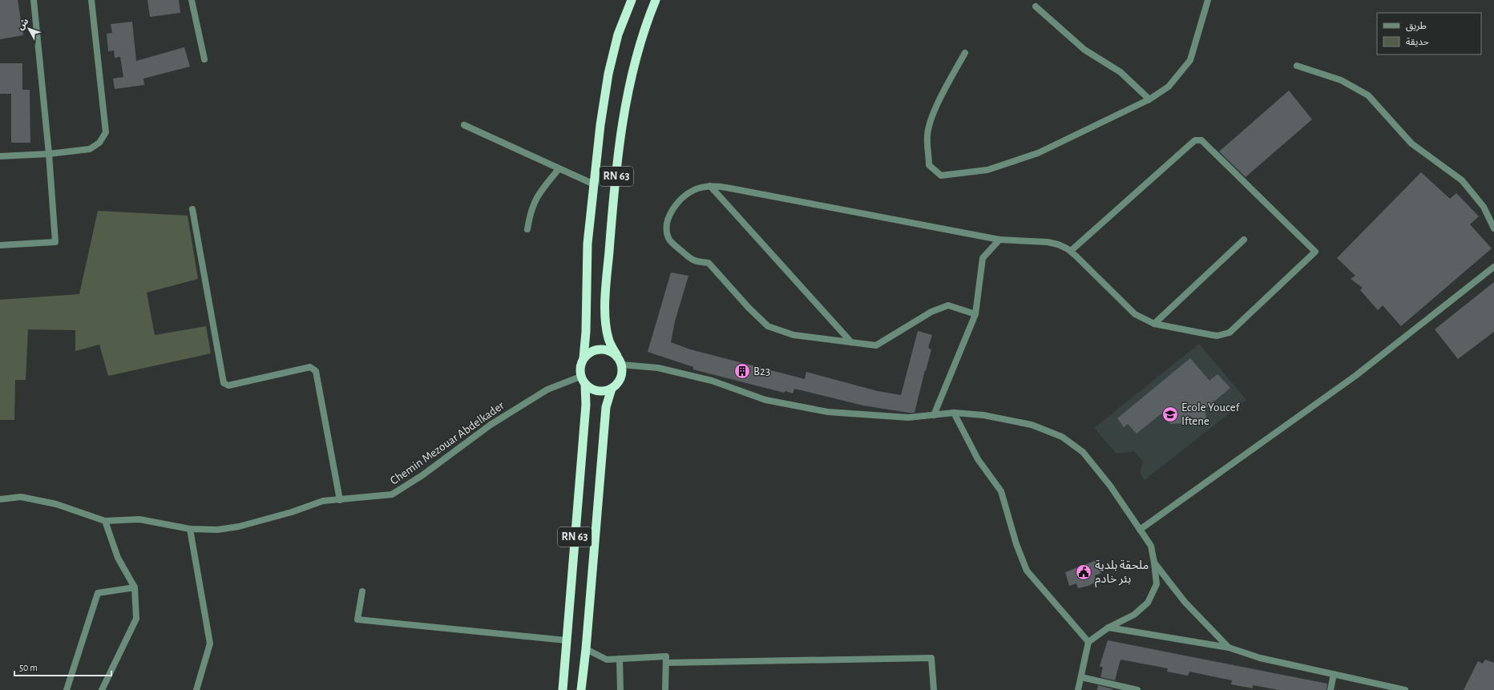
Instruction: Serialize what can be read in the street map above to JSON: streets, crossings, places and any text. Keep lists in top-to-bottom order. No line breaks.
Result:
{"streets":{"highway":["RN 63"],"street":["Chemin Mezouar Abdelkader"]},"crossings":[["RN 63","Chemin Mezouar Abdelkader"]],"places":{"building":["B23"],"school or university":["Ecole Youcef Iftene"],"public building":["ملحقة بلدية بئر خادم"]},"legend":["طريق","حديقة"],"scale_bar":"50 m","north":"top left"}
